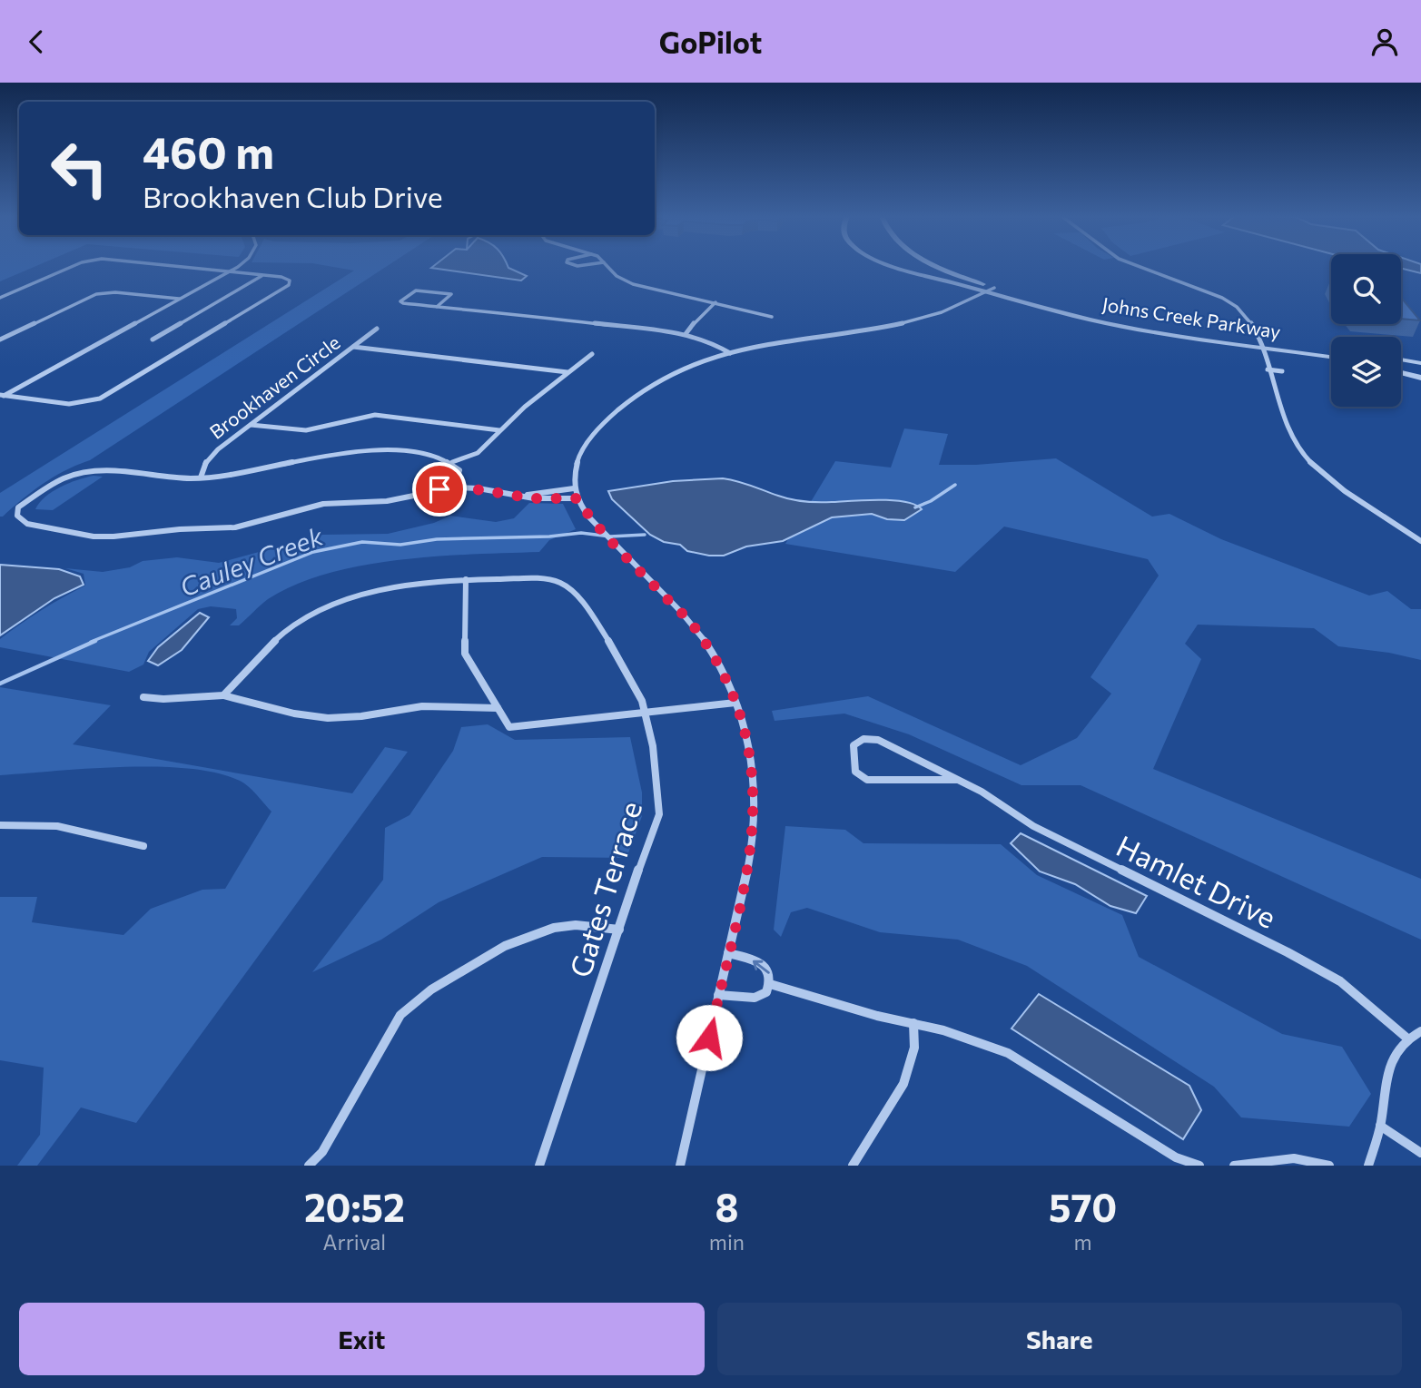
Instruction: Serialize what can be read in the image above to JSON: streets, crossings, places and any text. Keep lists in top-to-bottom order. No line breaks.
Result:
{"streets":{"street":["Johns Creek Parkway","Brookhaven Circle","Hamlet Drive","Gates Terrace"]},"water":["Cauley Creek"],"page":{"header":"GoPilot","turn":["460 m","Brookhaven Club Drive"],"eta":["20:52","Arrival","8","min","570","m"],"buttons":["Exit","Share"]}}
